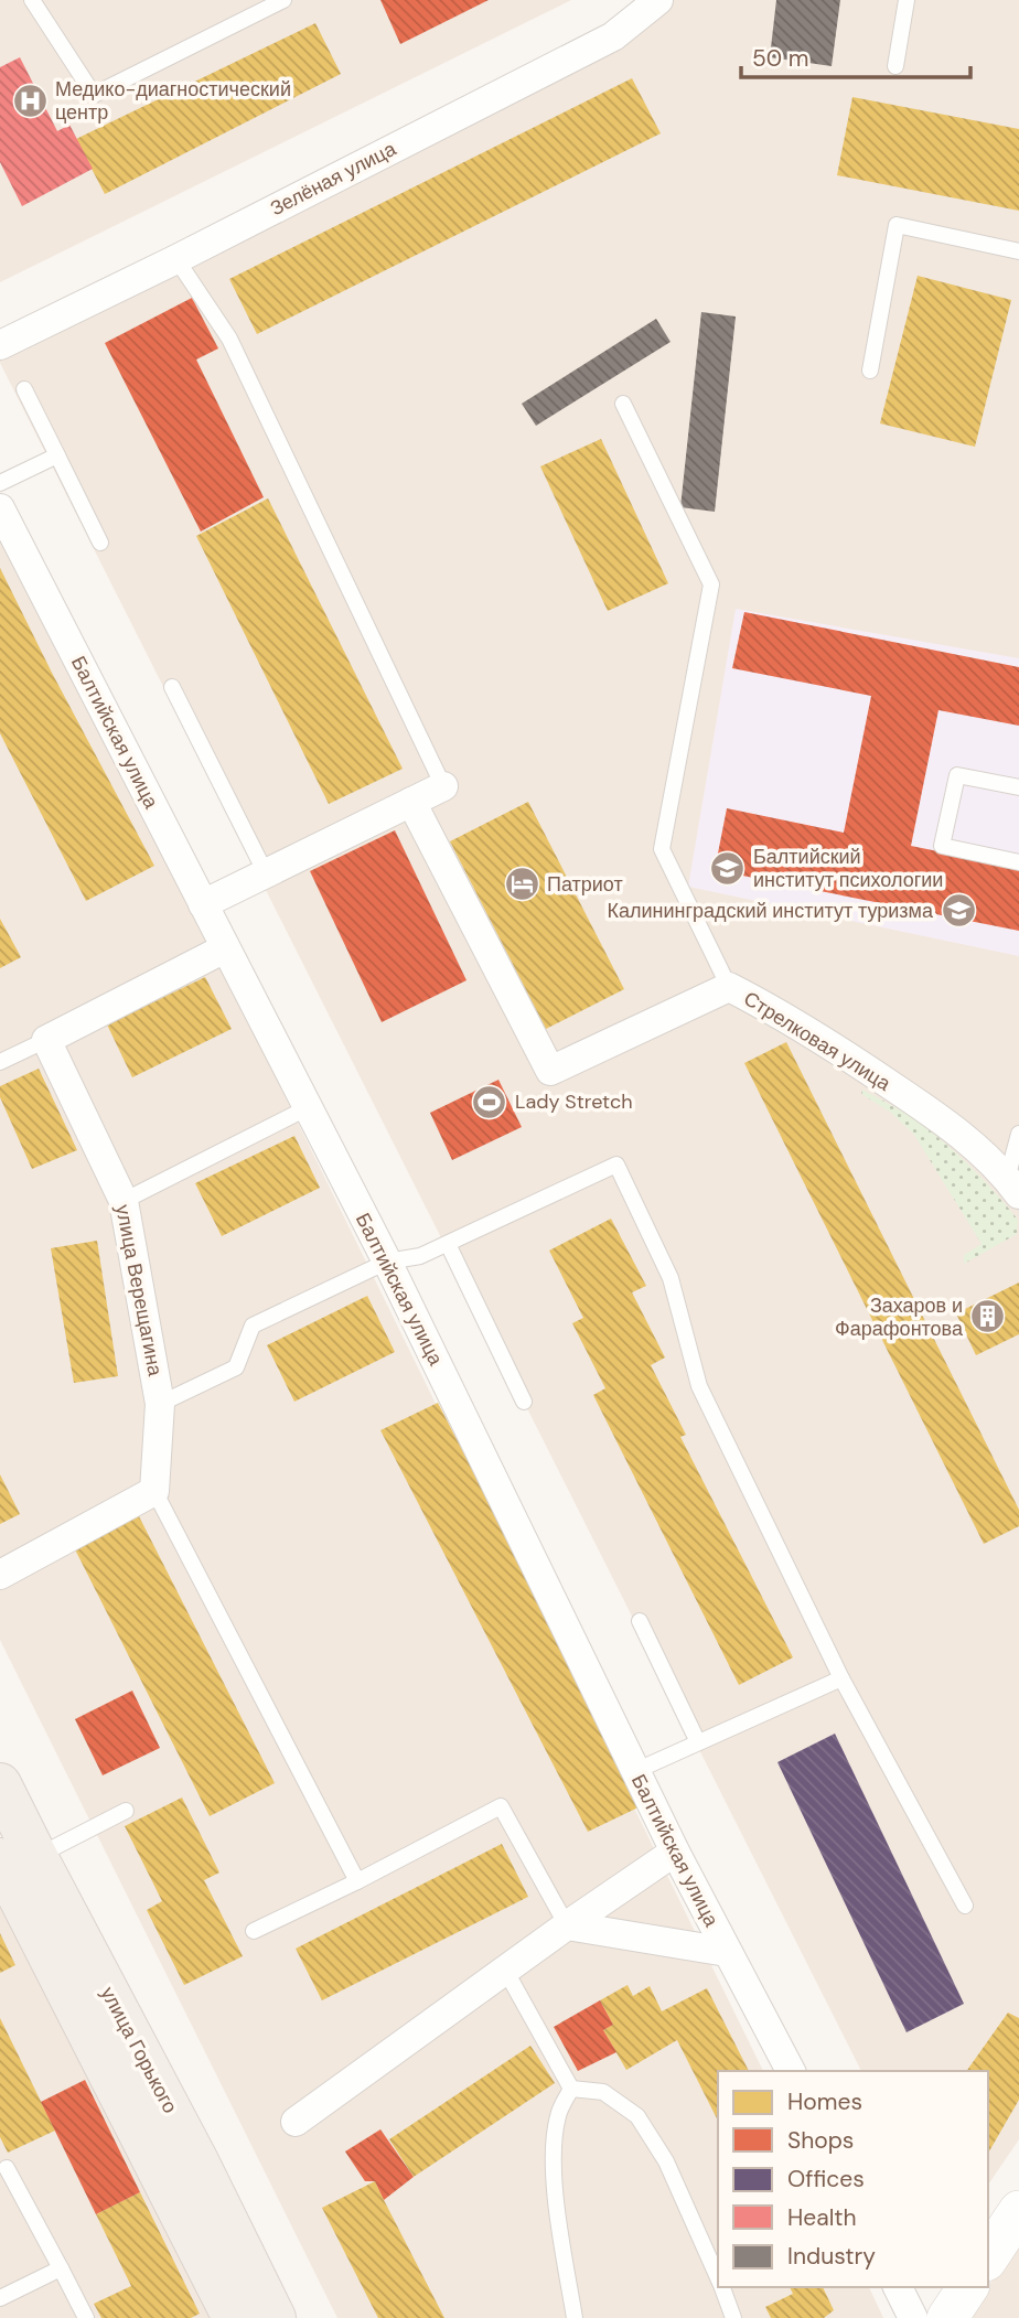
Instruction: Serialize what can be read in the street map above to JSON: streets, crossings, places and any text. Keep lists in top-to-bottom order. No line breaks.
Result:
{"streets":{"main road":["улица Горького"],"street":["Зелёная улица","Балтийская улица","Стрелковая улица","улица Верещагина"]},"places":{"hospital":["Медико-диагностический центр"],"school or university":["Балтийский институт психологии","Калининградский институт туризма"],"hotel":["Патриот"],"sports":["Lady Stretch"],"building":["Захаров и Фарафонтова"]},"legend":["Homes","Shops","Offices","Health","Industry"],"scale_bar":"50 m"}
